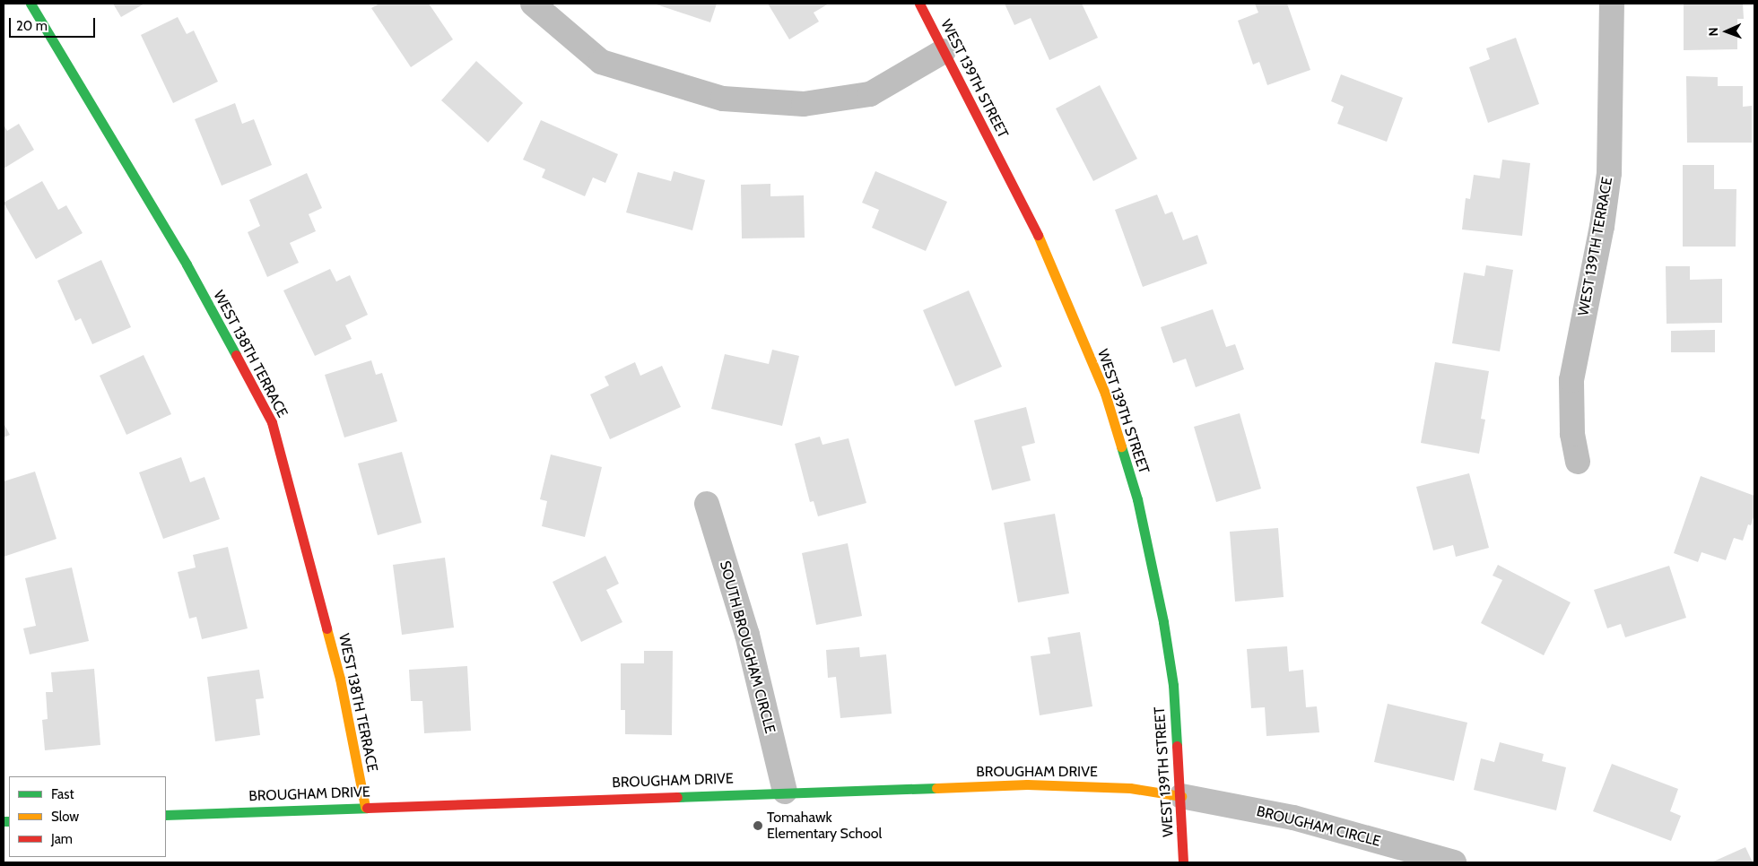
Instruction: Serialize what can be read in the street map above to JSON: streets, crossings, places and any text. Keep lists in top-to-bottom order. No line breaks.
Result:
{"streets":{"street":["WEST 139TH STREET","WEST 139TH TERRACE","WEST 138TH TERRACE","SOUTH BROUGHAM CIRCLE","BROUGHAM DRIVE","BROUGHAM CIRCLE"]},"crossings":[["WEST 139TH STREET","BROUGHAM DRIVE"],["WEST 139TH STREET","BROUGHAM CIRCLE"],["WEST 138TH TERRACE","BROUGHAM DRIVE"],["SOUTH BROUGHAM CIRCLE","BROUGHAM DRIVE"],["BROUGHAM DRIVE","BROUGHAM CIRCLE"]],"places":["Tomahawk Elementary School"],"legend":["Fast","Slow","Jam"],"scale_bar":"20 m","north":"left"}
